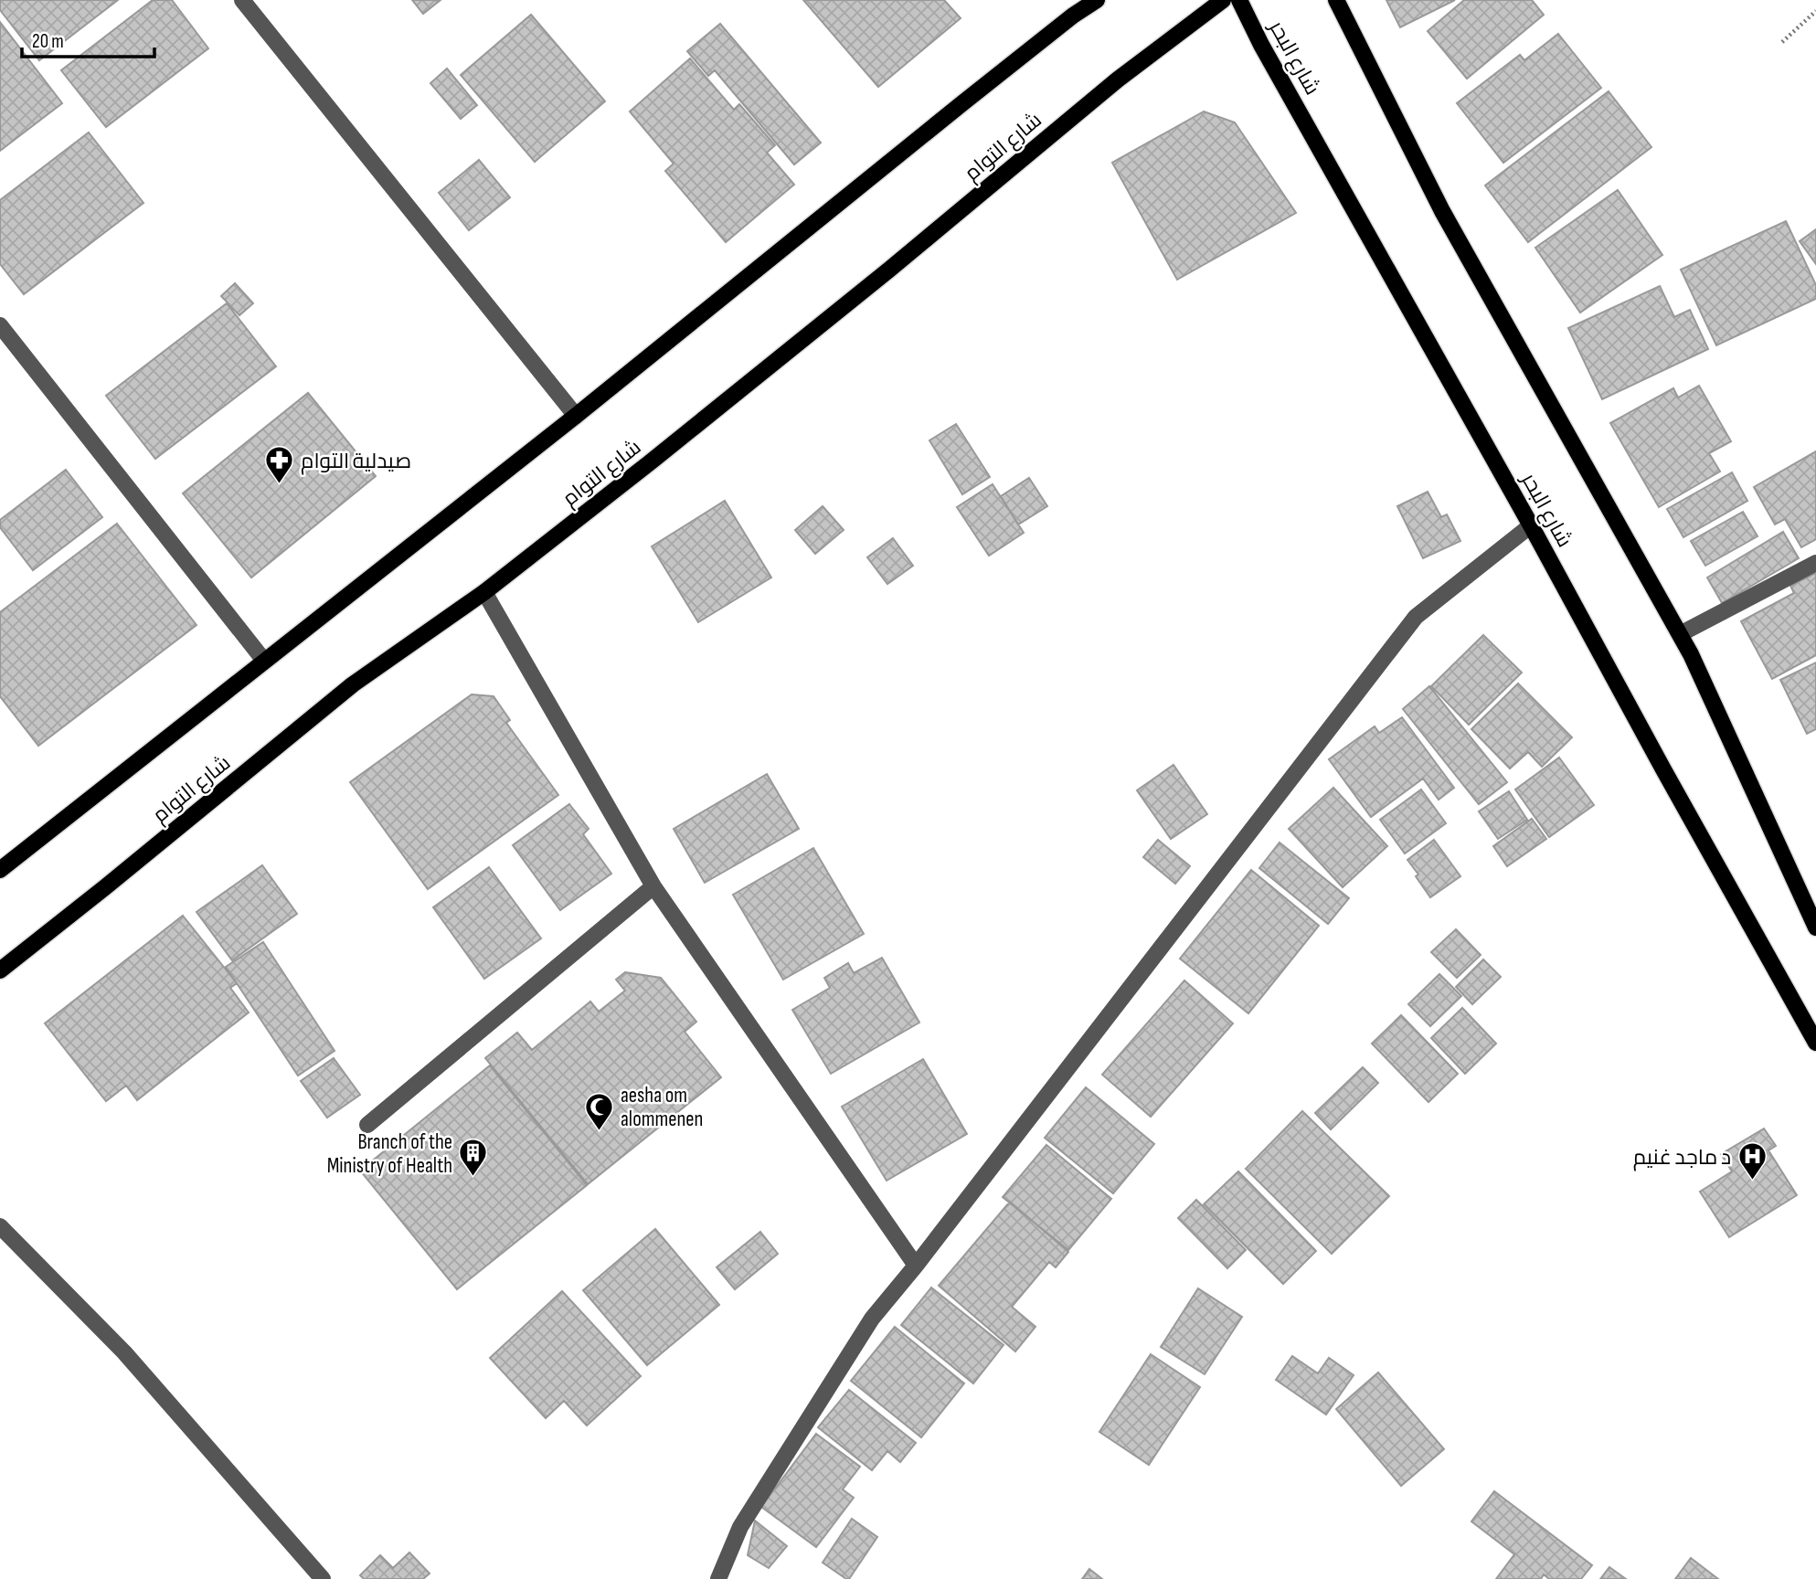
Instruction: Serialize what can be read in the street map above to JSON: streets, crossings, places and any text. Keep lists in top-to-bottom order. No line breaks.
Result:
{"streets":{"main road":["شارع البحر","شارع التوام"]},"places":{"pharmacy":["صيدلية التوام"],"mosque":["aesha om alommenen"],"building":["Branch of the Ministry of Health"],"hospital":["د ماجد غنيم"]},"scale_bar":"20 m"}
